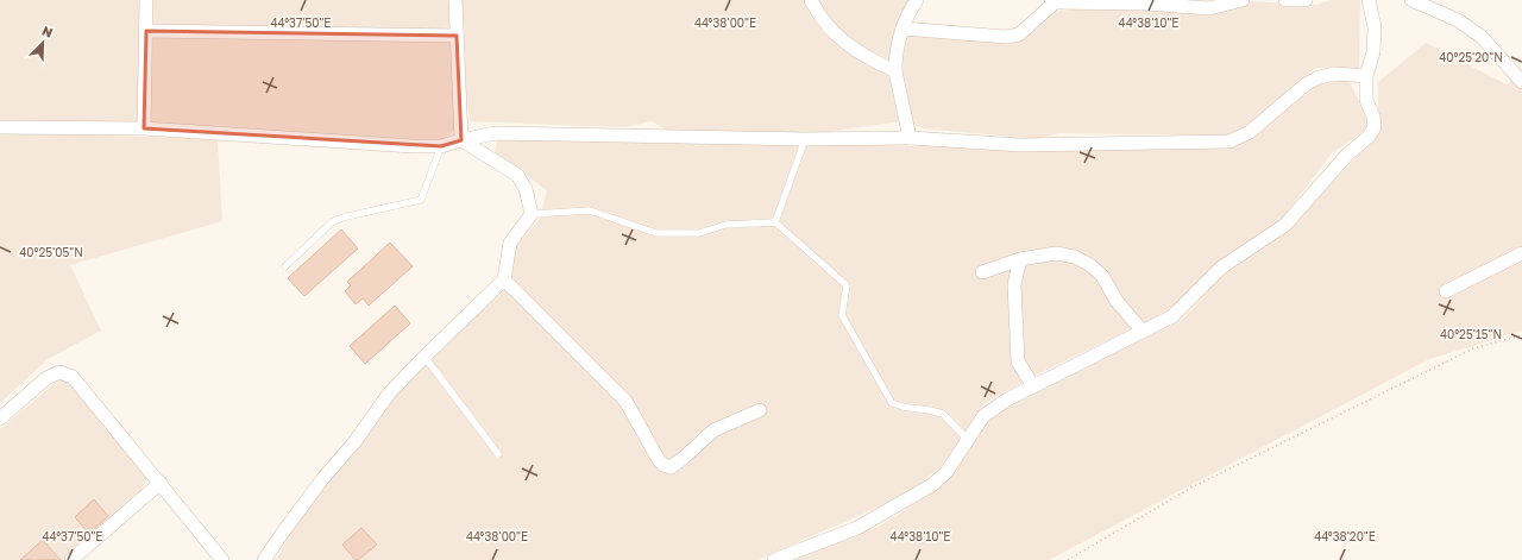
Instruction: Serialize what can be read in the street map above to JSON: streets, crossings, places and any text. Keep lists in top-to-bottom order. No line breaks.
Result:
{"north":"top right","coordinates":["44°37'50\"E","44°38'00\"E","44°38'10\"E","40°25'20\"N","40°25'05\"N","40°25'15\"N","44°38'20\"E"]}
